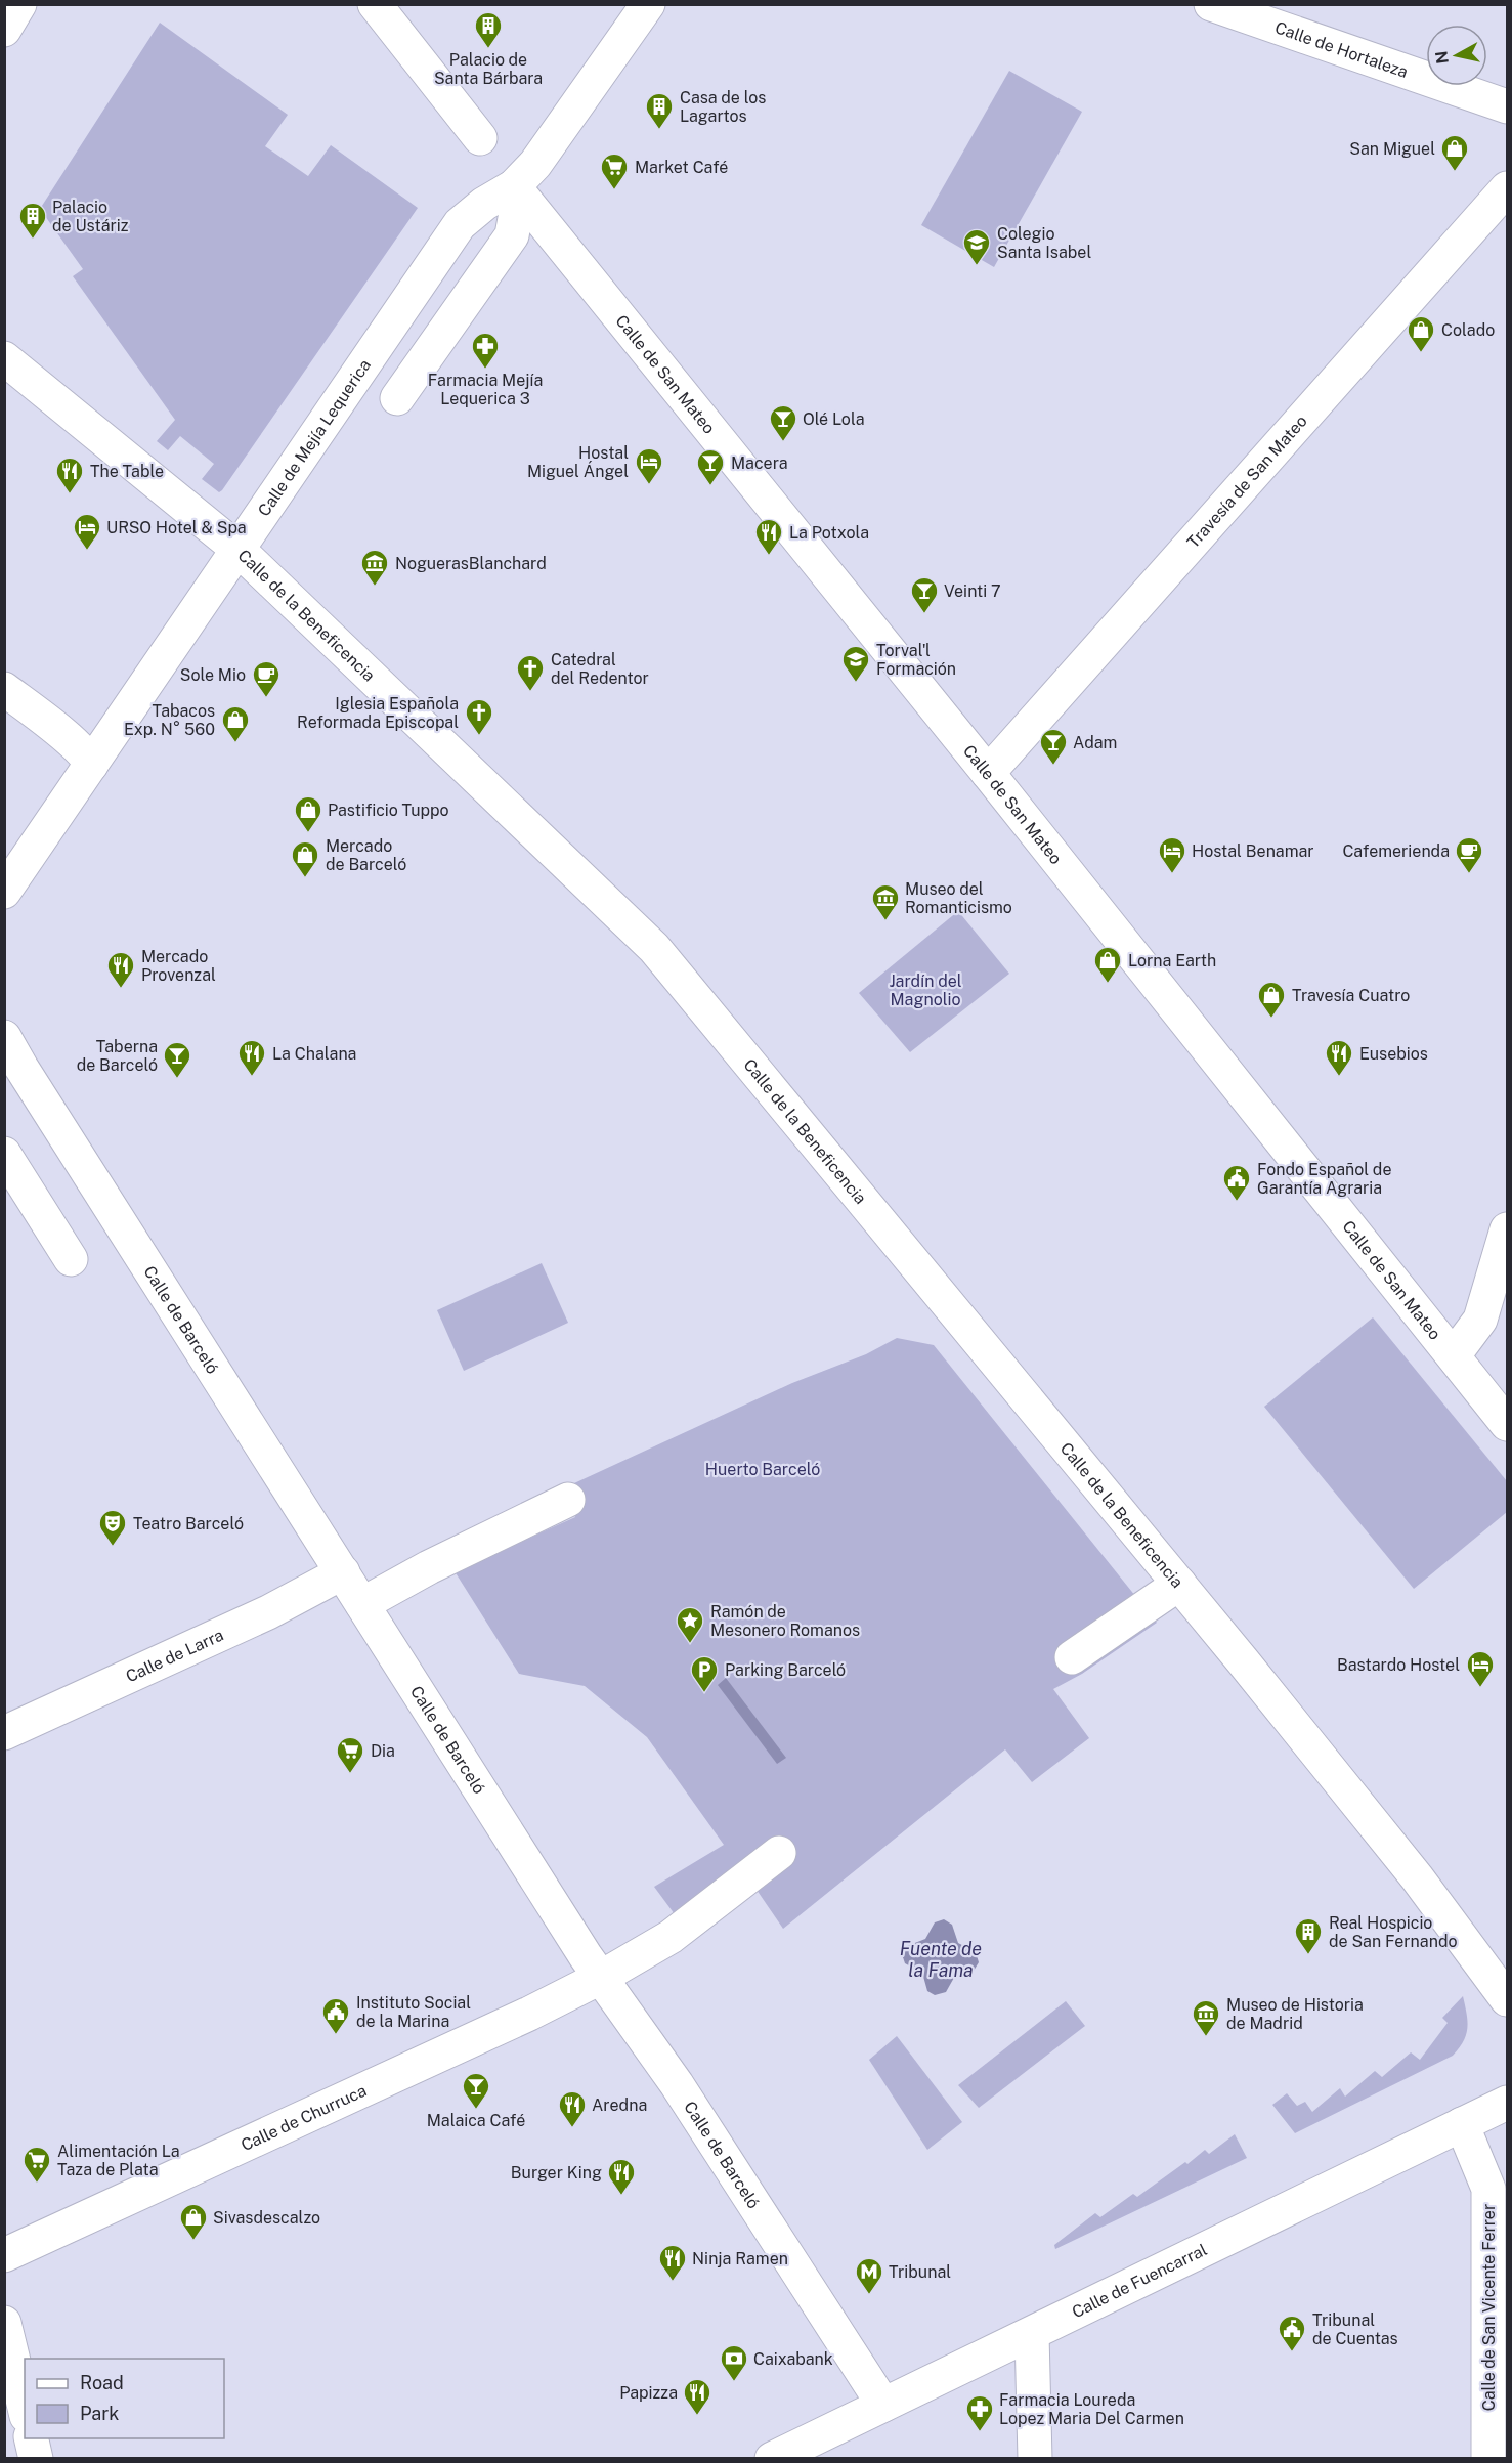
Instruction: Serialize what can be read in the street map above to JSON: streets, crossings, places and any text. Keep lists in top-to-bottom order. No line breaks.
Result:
{"streets":{"street":["Calle de Hortaleza","Calle de San Mateo","Calle de Mejía Lequerica","Travesía de San Mateo","Calle de la Beneficencia","Calle de Barceló","Calle de Larra","Calle de Churruca","Calle de Fuencarral","Calle de San Vicente Ferrer"]},"crossings":[["Calle de San Mateo","Calle de Mejía Lequerica"],["Calle de San Mateo","Travesía de San Mateo"],["Calle de Mejía Lequerica","Calle de la Beneficencia"],["Calle de Barceló","Calle de Larra"],["Calle de Barceló","Calle de Churruca"],["Calle de Barceló","Calle de Fuencarral"],["Calle de Fuencarral","Calle de San Vicente Ferrer"]],"water":["Fuente de la Fama"],"parks":["Jardín del Magnolio","Huerto Barceló"],"places":{"building":["Palacio de Santa Bárbara","Casa de los Lagartos","Palacio de Ustáriz","Real Hospicio de San Fernando"],"shop":["San Miguel","Colado","Tabacos Exp. N° 560","Pastificio Tuppo","Mercado de Barceló","Lorna Earth","Travesía Cuatro","Sivasdescalzo"],"supermarket":["Market Café","Dia","Alimentación La Taza de Plata"],"school or university":["Colegio Santa Isabel","Torval'l Formación"],"pharmacy":["Farmacia Mejía Lequerica 3","Farmacia Loureda Lopez Maria Del Carmen"],"bar":["Olé Lola","Macera","Veinti 7","Adam","Taberna de Barceló","Malaica Café"],"hotel":["Hostal Miguel Ángel","URSO Hotel & Spa","Hostal Benamar","Bastardo Hostel"],"restaurant":["The Table","La Potxola","Mercado Provenzal","La Chalana","Eusebios","Aredna","Burger King","Ninja Ramen","Papizza"],"museum":["NoguerasBlanchard","Museo del Romanticismo","Museo de Historia de Madrid"],"church":["Catedral del Redentor","Iglesia Española Reformada Episcopal"],"cafe":["Sole Mio","Cafemerienda"],"public building":["Fondo Español de Garantía Agraria","Instituto Social de la Marina","Tribunal de Cuentas"],"theatre":["Teatro Barceló"],"place":["Ramón de Mesonero Romanos"],"parking":["Parking Barceló"],"metro station":["Tribunal"],"bank":["Caixabank"]},"legend":["Road","Park"],"north":"left"}
